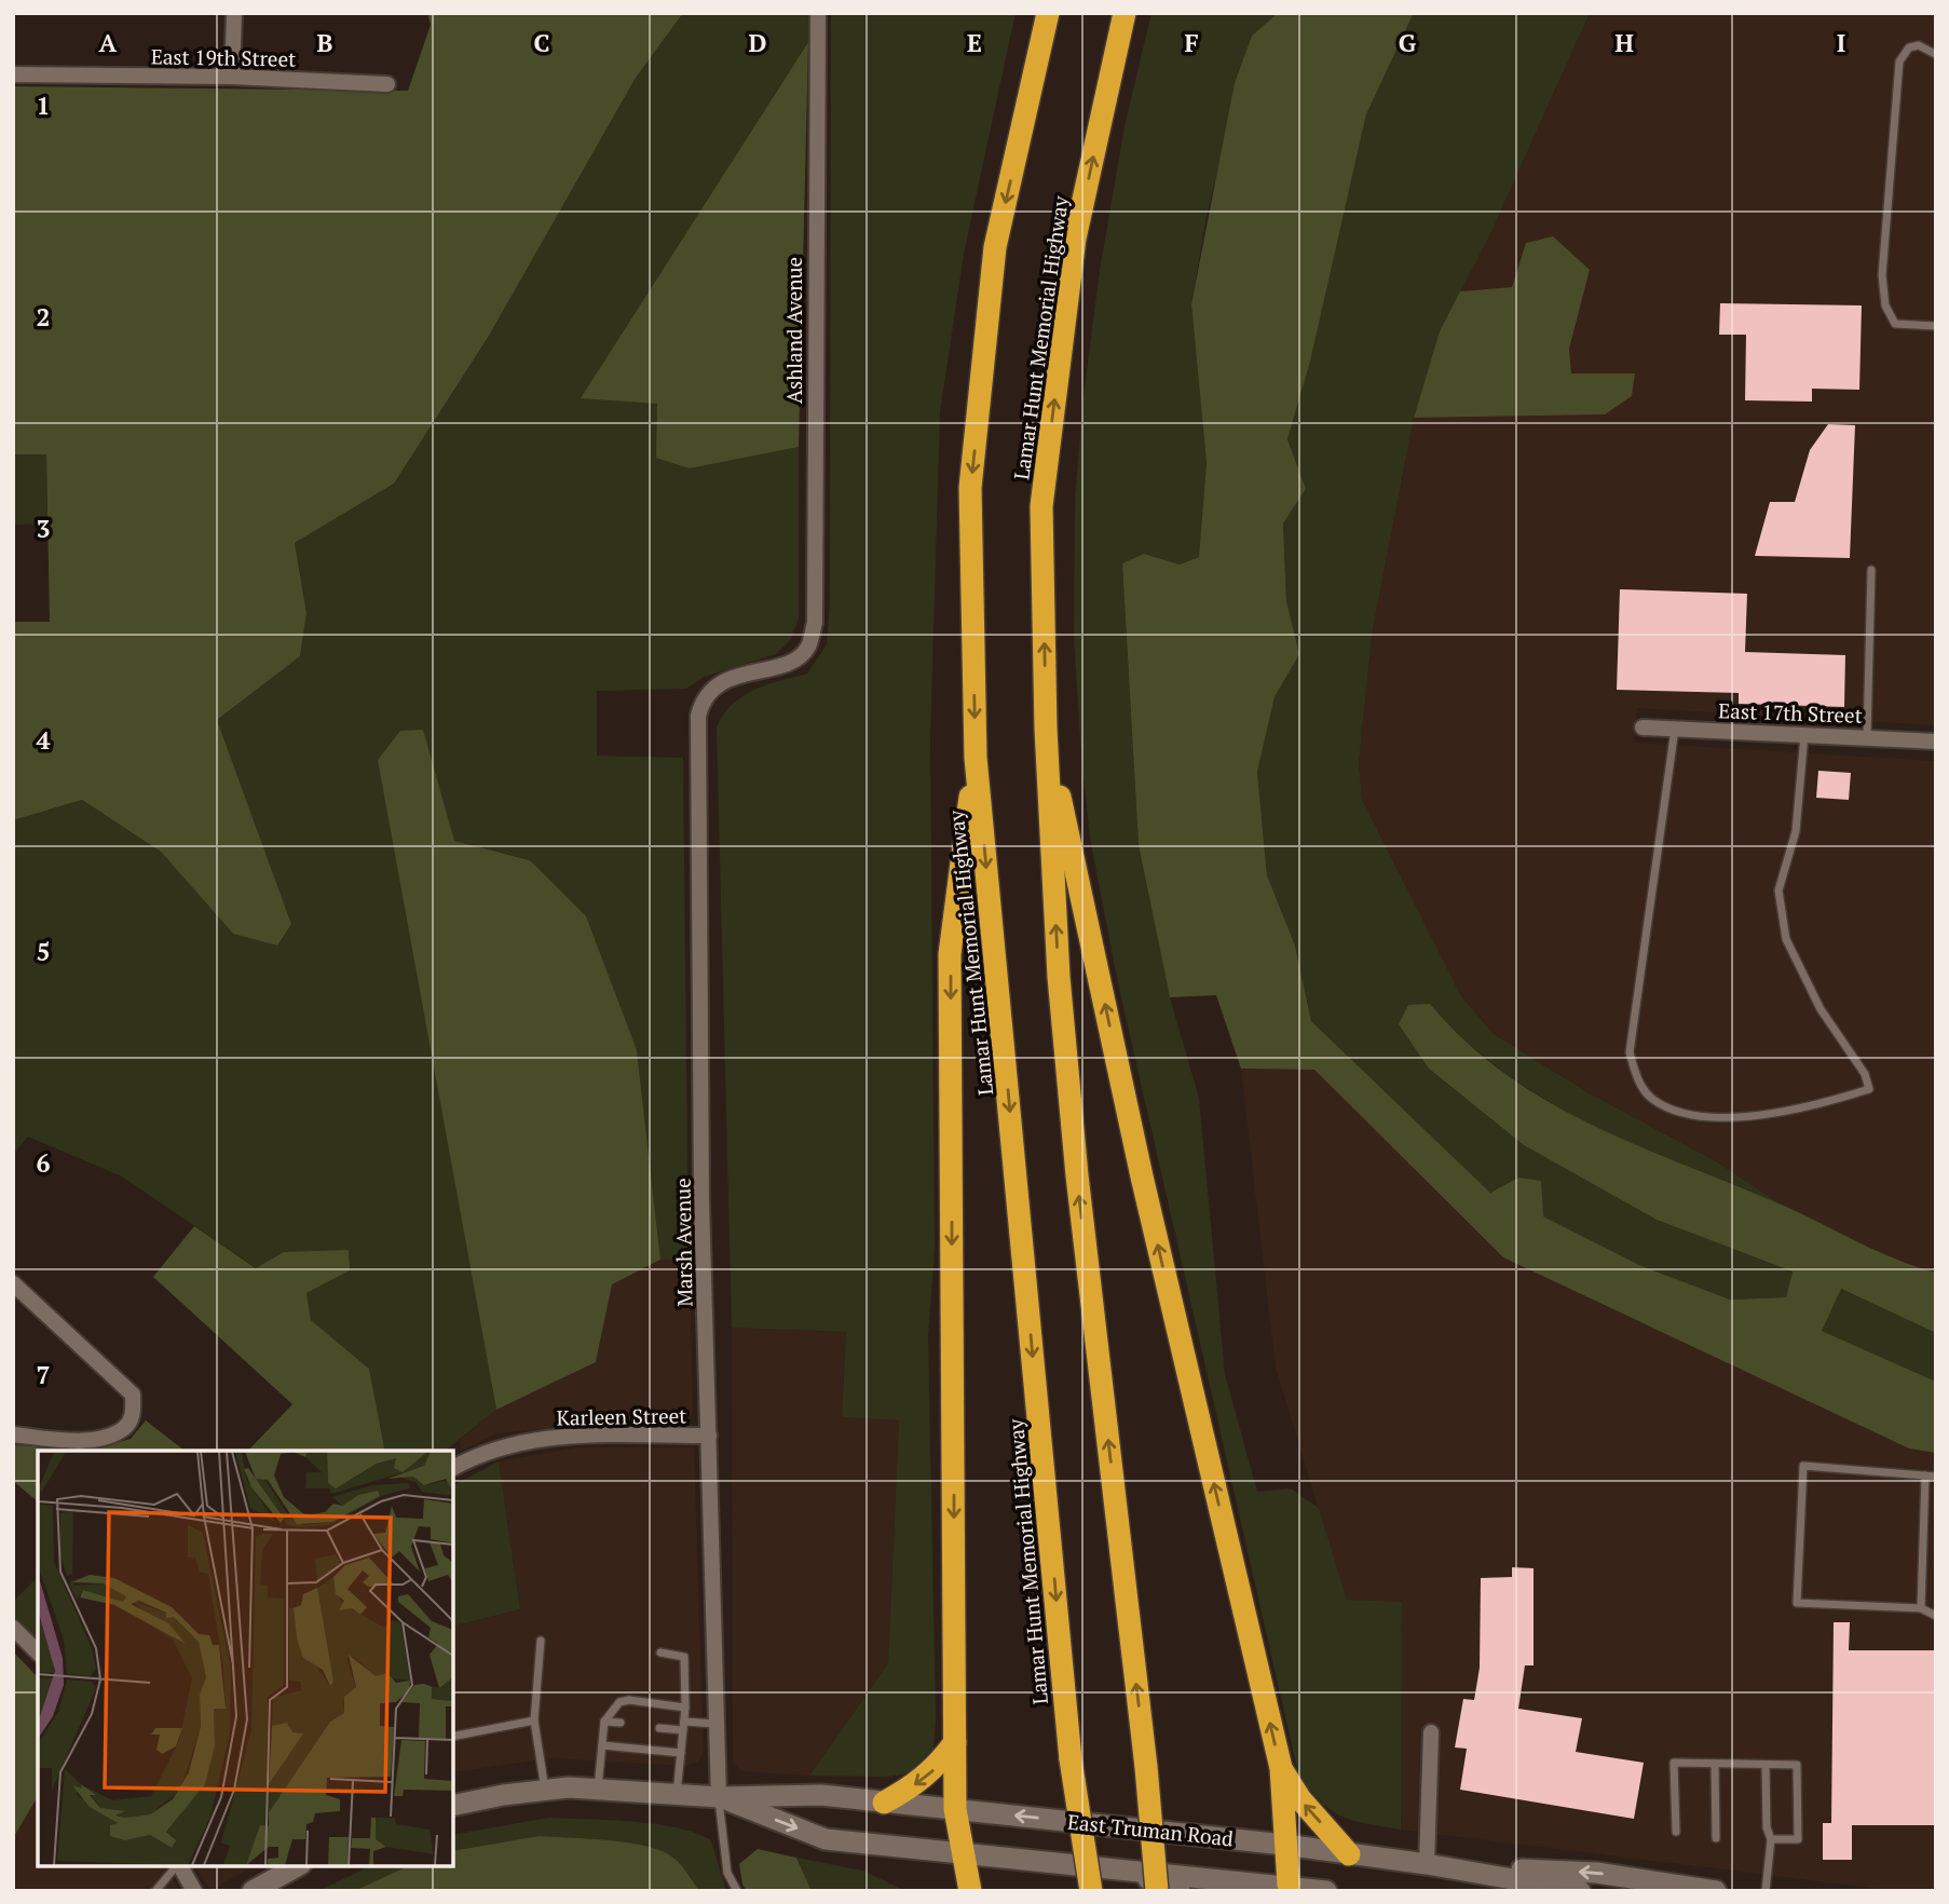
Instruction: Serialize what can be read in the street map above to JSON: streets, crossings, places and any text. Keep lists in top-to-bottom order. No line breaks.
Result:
{"streets":{"highway":["Lamar Hunt Memorial Highway"],"main road":["East Truman Road"],"street":["East 19th Street","Ashland Avenue","East 17th Street","Marsh Avenue","Karleen Street"]},"crossings":[["Ashland Avenue","Marsh Avenue"],["Marsh Avenue","Karleen Street"],["Marsh Avenue","East Truman Road"]],"grid":{"columns":["A","B","C","D","E","F","G","H","I"],"rows":["1","2","3","4","5","6","7"]}}
